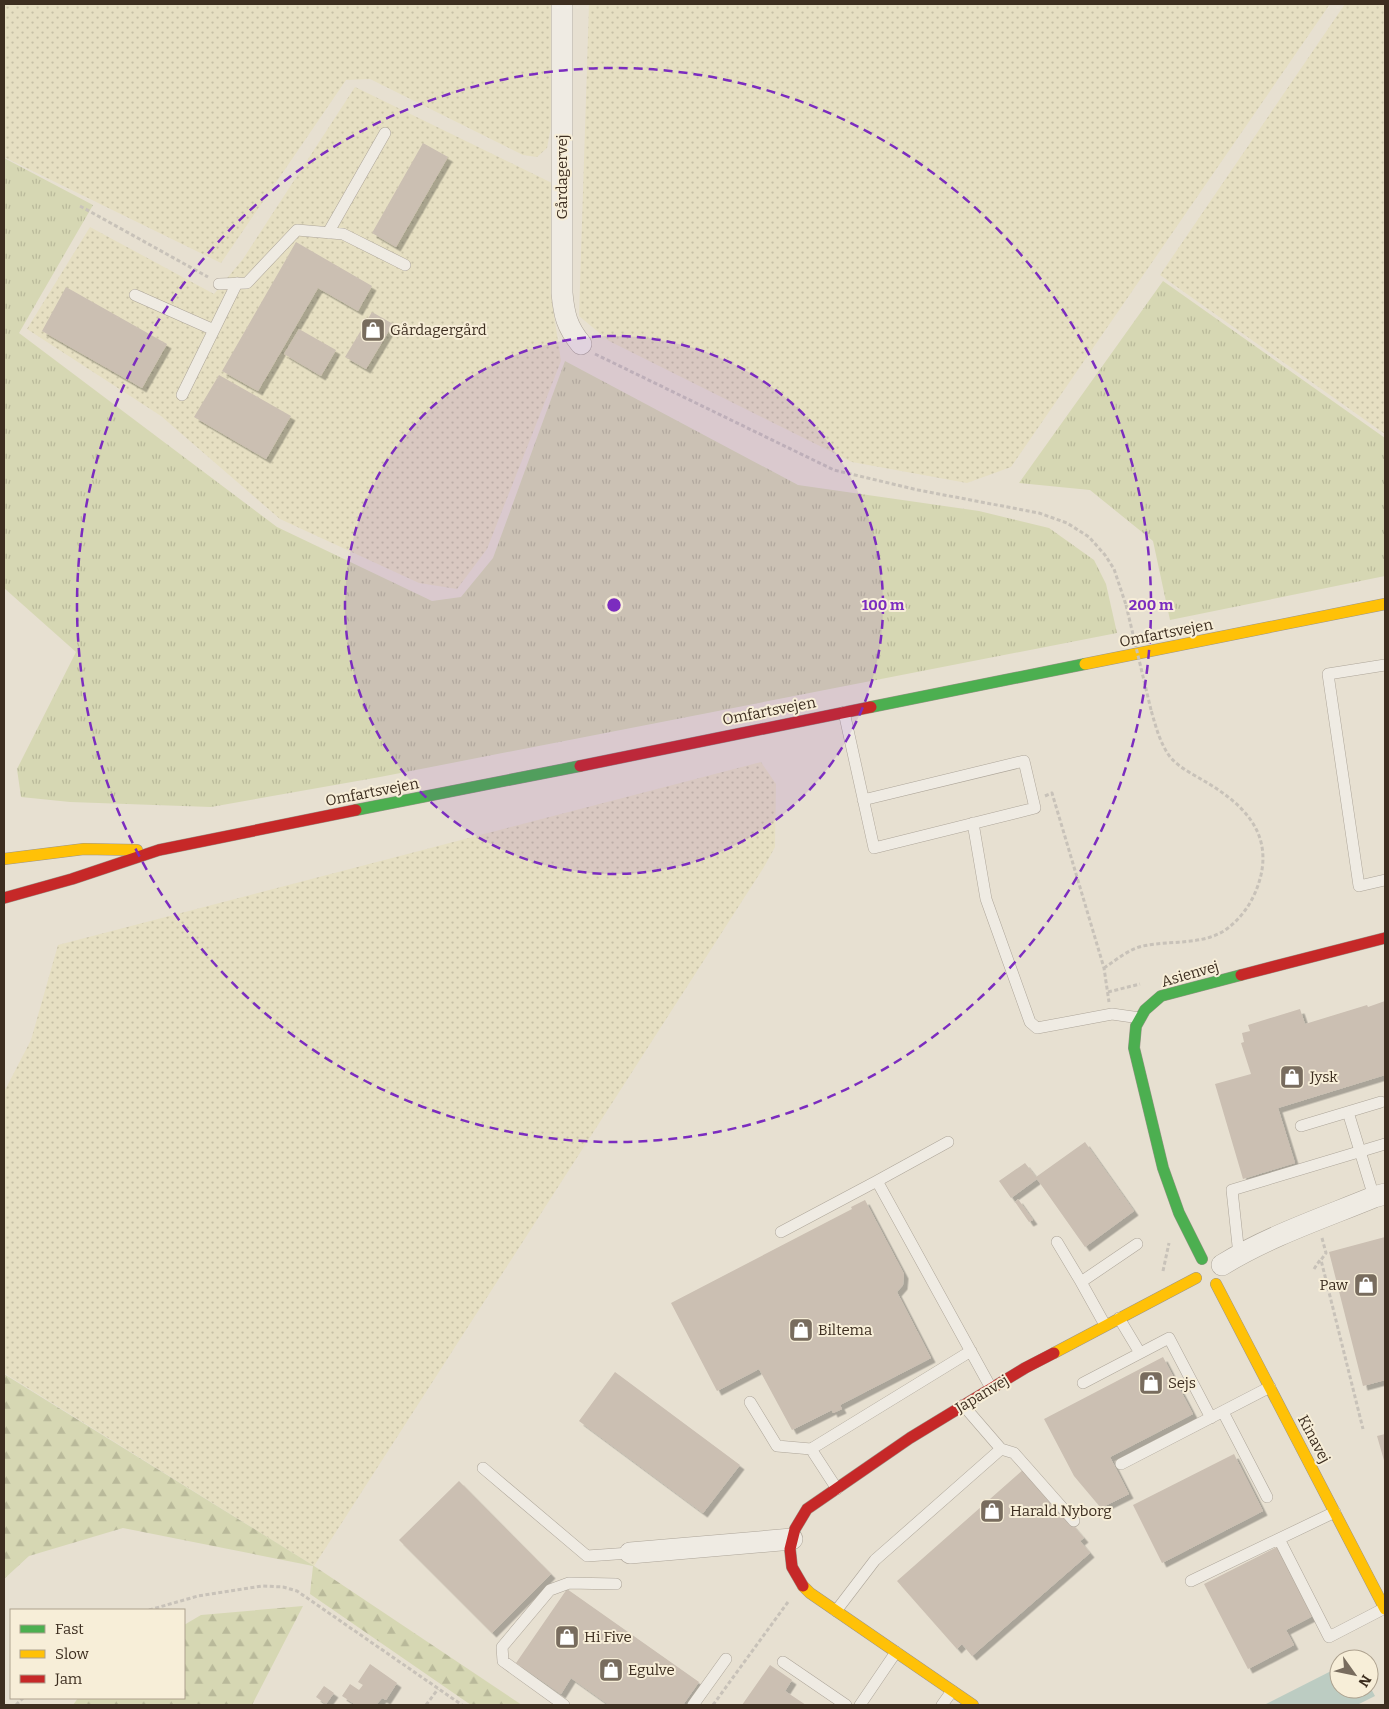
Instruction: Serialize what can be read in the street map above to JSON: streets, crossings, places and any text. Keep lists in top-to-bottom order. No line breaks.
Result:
{"streets":{"street":["Gårdagervej","Omfartsvejen","Asienvej","Japanvej","Kinavej"]},"crossings":[["Asienvej","Japanvej"],["Asienvej","Kinavej"],["Japanvej","Kinavej"]],"places":{"shop":["Gårdagergård","Jysk","Paw","Biltema","Sejs","Harald Nyborg","Hi Five","Egulve"]},"legend":["Fast","Slow","Jam"],"north":"bottom right","rings":["100 m","200 m"]}
